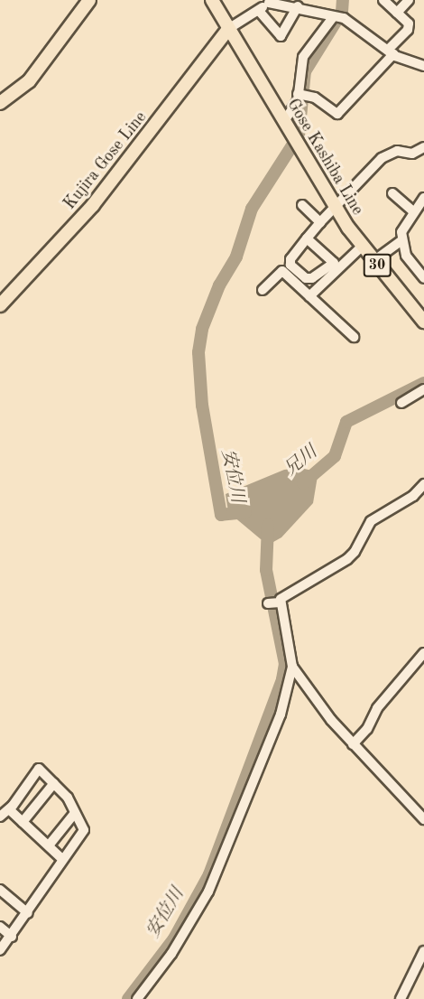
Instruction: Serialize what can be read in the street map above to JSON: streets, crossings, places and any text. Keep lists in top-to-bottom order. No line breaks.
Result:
{"streets":{"main road":["Gose Kashiba Line","Kujira Gose Line","30"]},"crossings":[["Gose Kashiba Line","Kujira Gose Line"]],"water":["兄川","安位川"]}
